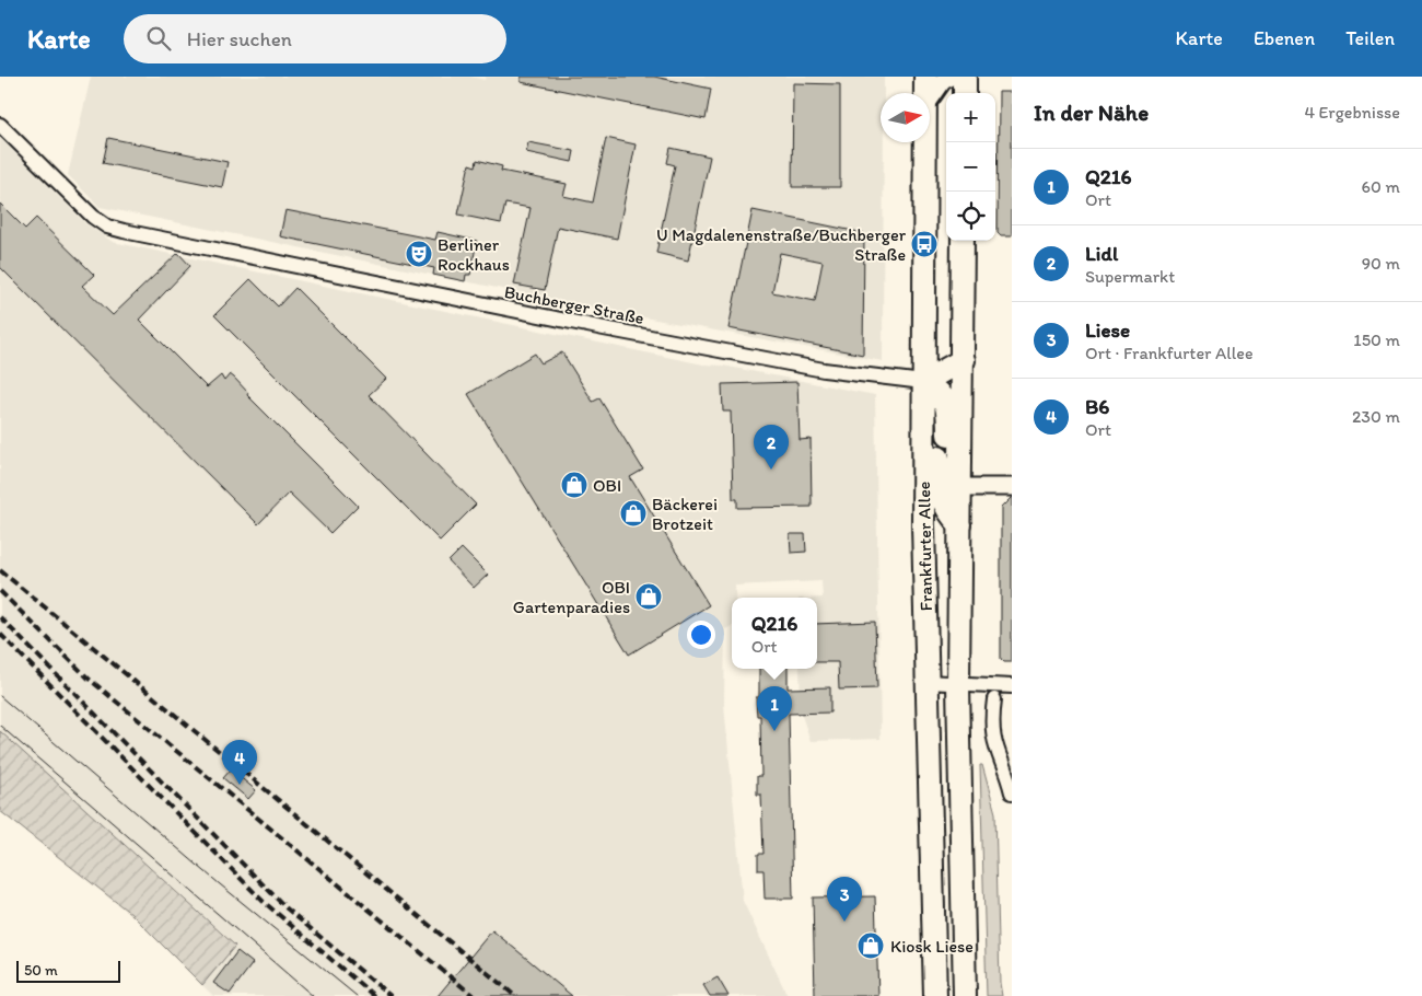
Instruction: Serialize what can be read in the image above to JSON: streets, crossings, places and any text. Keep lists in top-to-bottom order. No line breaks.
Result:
{"streets":{"main road":["Frankfurter Allee"],"street":["Buchberger Straße"]},"crossings":[["Buchberger Straße","Frankfurter Allee"]],"places":{"bus stop":["U Magdalenenstraße/Buchberger Straße"],"theatre":["Berliner Rockhaus"],"shop":["OBI","Bäckerei Brotzeit","OBI Gartenparadies","Kiosk Liese"]},"scale_bar":"50 m","north":"right","page":{"header":"Karte","search":"Hier suchen","nav":["Karte","Ebenen","Teilen"],"heading":["In der Nähe","4 Ergebnisse"],"map_buttons":["+","−"],"list":[{"mark":"1","name":"Q216","note":"Ort","value":"60 m"},{"mark":"2","name":"Lidl","note":"Supermarkt","value":"90 m"},{"mark":"3","name":"Liese","note":"Ort · Frankfurter Allee","value":"150 m"},{"mark":"4","name":"B6","note":"Ort","value":"230 m"}],"pins":["2","1","4","3"],"popup":["Q216","Ort"],"scale":"50 m"}}
